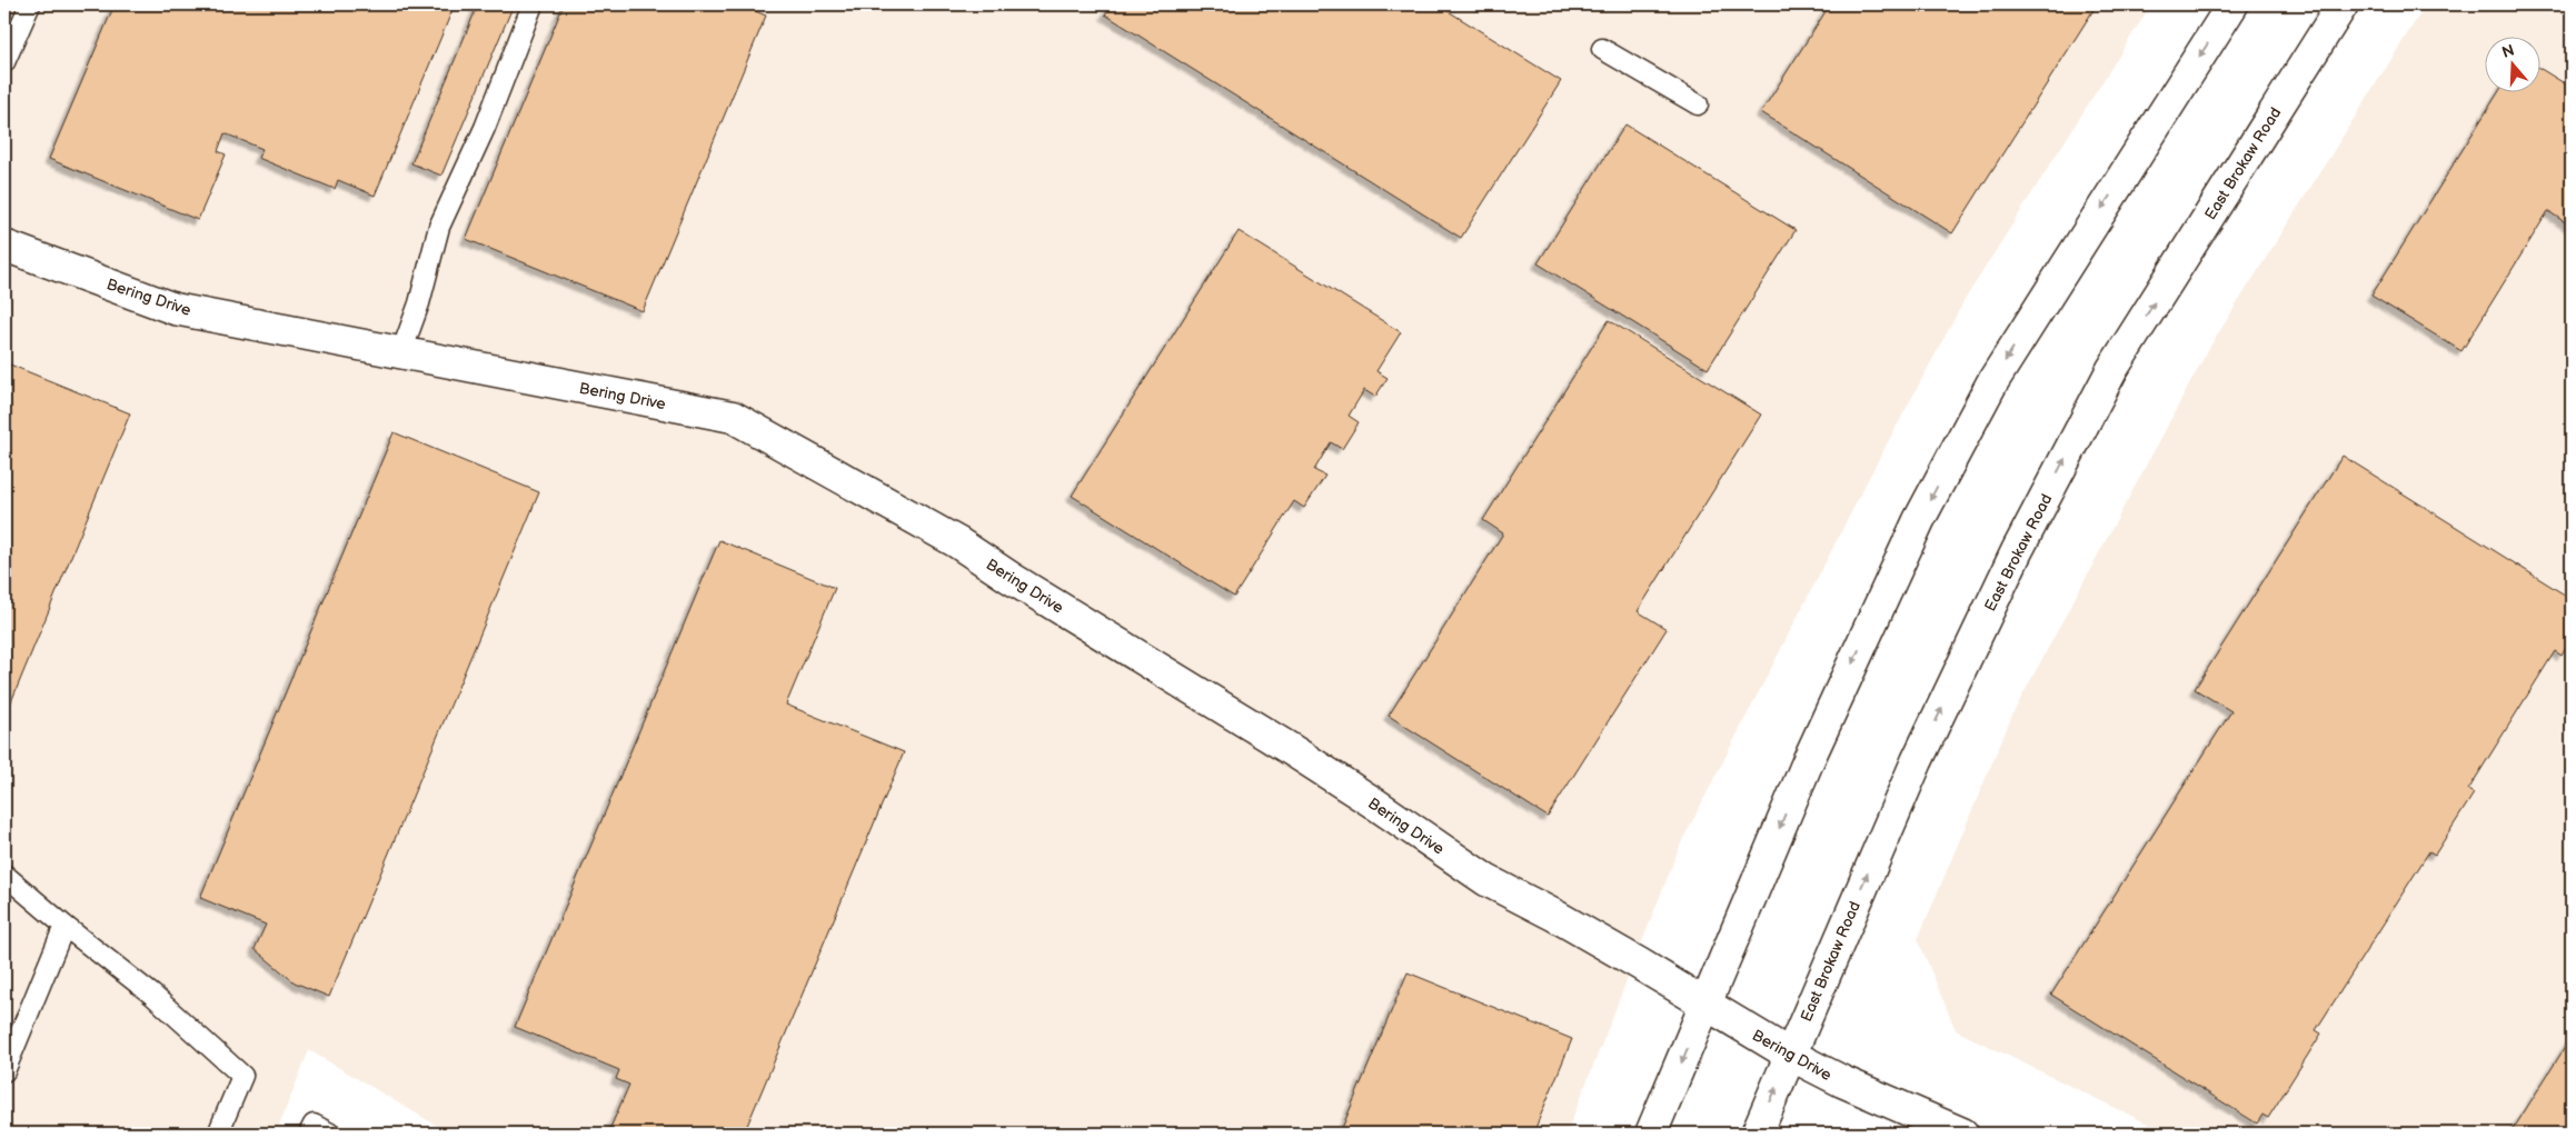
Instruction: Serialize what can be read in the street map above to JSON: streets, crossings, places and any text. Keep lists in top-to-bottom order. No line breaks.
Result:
{"streets":{"main road":["East Brokaw Road","Bering Drive"]},"crossings":[["East Brokaw Road","Bering Drive"]],"north":"top"}
